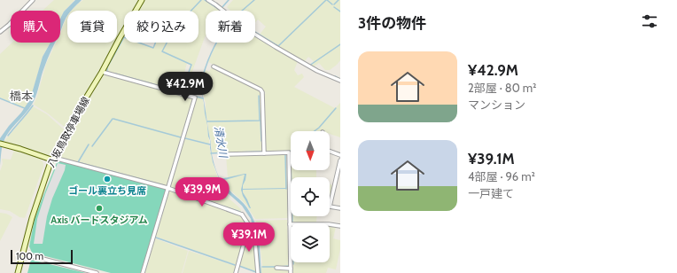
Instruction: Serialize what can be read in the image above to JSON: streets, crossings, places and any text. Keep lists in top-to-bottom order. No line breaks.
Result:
{"streets":{"main road":["八坂鳥取停車場線"]},"districts":["橋本"],"water":["清水川"],"places":["ゴール裏立ち見席","Axis バードスタジアム"],"scale_bar":"100 m","north":"bottom","page":{"heading":"3件の物件","chip":["購入","賃貸","絞り込み","新着"],"list":[{"name":"¥42.9M","note":"2部屋 · 80 m² · マンション"},{"name":"¥39.1M","note":"4部屋 · 96 m² · 一戸建て"}],"price":["¥42.9M","¥39.9M","¥39.1M"],"scale":"100 m"}}
